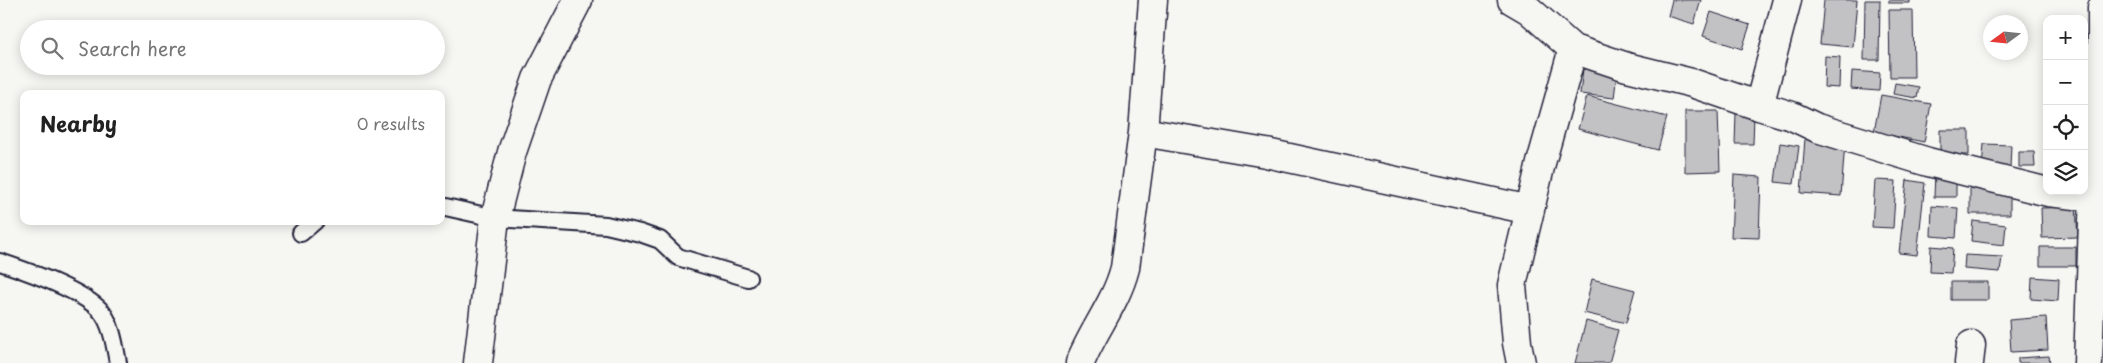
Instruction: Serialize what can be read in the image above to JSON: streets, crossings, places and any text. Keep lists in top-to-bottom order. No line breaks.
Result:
{"north":"left","page":{"map_buttons":["+","−"],"search":"Search here","heading":["Nearby","0 results"]}}
